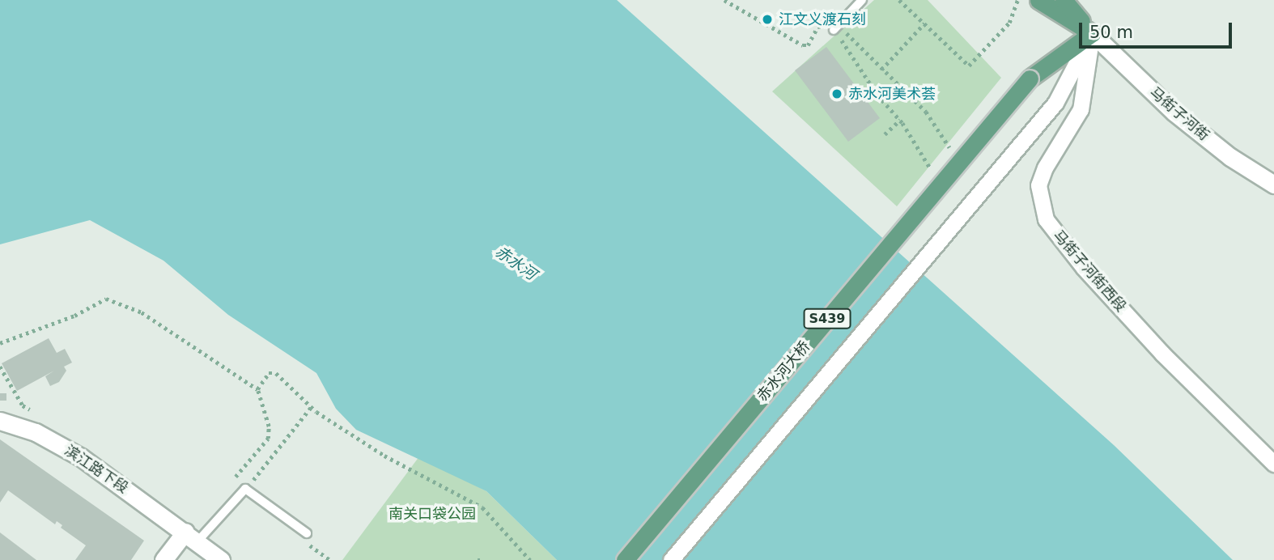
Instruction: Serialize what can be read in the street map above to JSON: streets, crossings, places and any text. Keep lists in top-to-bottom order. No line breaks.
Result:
{"streets":{"main road":["S439","赤水河大桥"],"street":["马街子河街","马街子河街西段","滨江路下段"]},"crossings":[["马街子河街","马街子河街西段"],["马街子河街","赤水河大桥"],["马街子河街西段","赤水河大桥"]],"water":["赤水河"],"parks":["南关口袋公园"],"places":["江文义渡石刻","赤水河美术荟"],"scale_bar":"50 m"}
